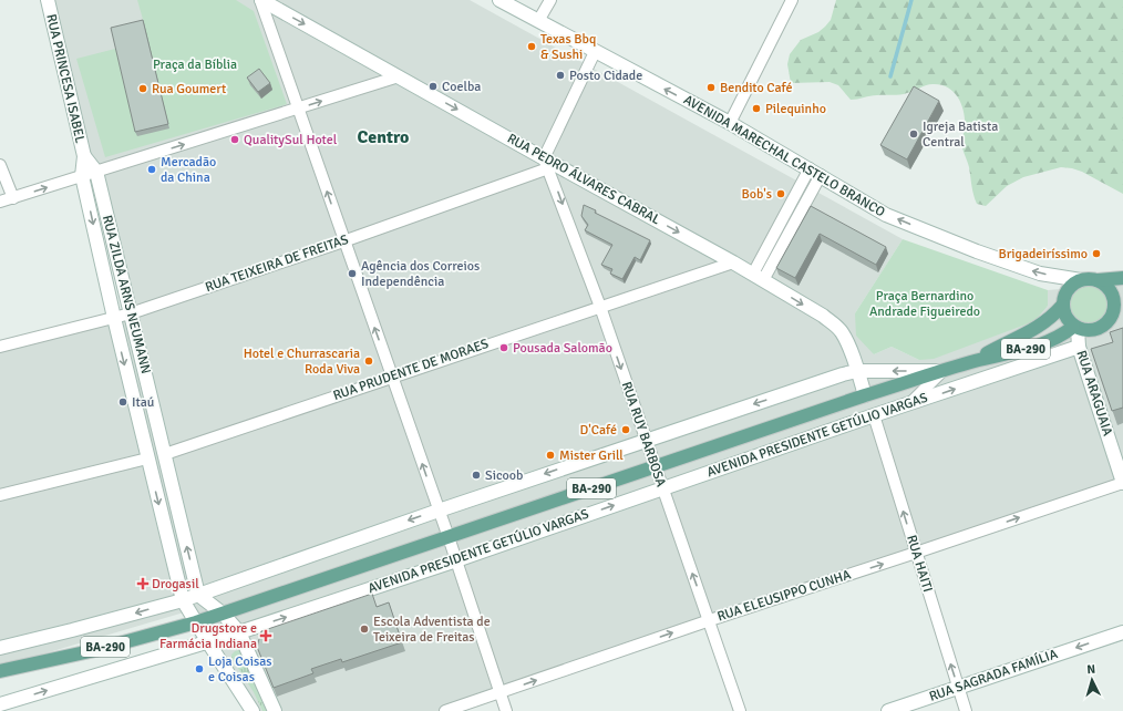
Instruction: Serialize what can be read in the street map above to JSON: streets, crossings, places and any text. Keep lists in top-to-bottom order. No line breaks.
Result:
{"streets":{"main road":["BA-290","AVENIDA PRESIDENTE GETÚLIO VARGAS"],"street":["RUA PRINCESA ISABEL","AVENIDA MARECHAL CASTELO BRANCO","RUA PEDRO ÁLVARES CABRAL","RUA TEIXEIRA DE FREITAS","RUA ZILDA ARNS NEUMANN","RUA PRUDENTE DE MORAES","RUA ARAGUAIA","RUA RUY BARBOSA","RUA HAITI","RUA ELEUSIPPO CUNHA","RUA SAGRADA FAMÍLIA"]},"crossings":[["RUA PRINCESA ISABEL","RUA ZILDA ARNS NEUMANN"],["AVENIDA MARECHAL CASTELO BRANCO","RUA ARAGUAIA"],["AVENIDA MARECHAL CASTELO BRANCO","AVENIDA PRESIDENTE GETÚLIO VARGAS"],["RUA PEDRO ÁLVARES CABRAL","RUA TEIXEIRA DE FREITAS"],["RUA PEDRO ÁLVARES CABRAL","RUA PRUDENTE DE MORAES"],["RUA PEDRO ÁLVARES CABRAL","RUA RUY BARBOSA"],["RUA PEDRO ÁLVARES CABRAL","AVENIDA PRESIDENTE GETÚLIO VARGAS"],["RUA TEIXEIRA DE FREITAS","RUA ZILDA ARNS NEUMANN"],["RUA TEIXEIRA DE FREITAS","RUA RUY BARBOSA"],["RUA ZILDA ARNS NEUMANN","RUA PRUDENTE DE MORAES"],["RUA ZILDA ARNS NEUMANN","AVENIDA PRESIDENTE GETÚLIO VARGAS"],["RUA PRUDENTE DE MORAES","RUA RUY BARBOSA"],["RUA ARAGUAIA","AVENIDA PRESIDENTE GETÚLIO VARGAS"],["RUA ARAGUAIA","RUA ELEUSIPPO CUNHA"],["RUA RUY BARBOSA","AVENIDA PRESIDENTE GETÚLIO VARGAS"],["RUA RUY BARBOSA","RUA ELEUSIPPO CUNHA"],["AVENIDA PRESIDENTE GETÚLIO VARGAS","RUA HAITI"],["RUA HAITI","RUA ELEUSIPPO CUNHA"],["RUA HAITI","RUA SAGRADA FAMÍLIA"]],"one_way":["AVENIDA MARECHAL CASTELO BRANCO","RUA PEDRO ÁLVARES CABRAL","RUA HAITI","RUA ELEUSIPPO CUNHA","RUA SAGRADA FAMÍLIA"],"districts":["Centro"],"parks":["Praça da Bíblia","Praça Bernardino Andrade Figueiredo"],"places":{"other":["Texas Bbq & Sushi","Posto Cidade","Coelba","Bendito Café","Rua Goumert","Pilequinho","Igreja Batista Central","QualitySul Hotel","Mercadão da China","Bob's","Brigadeiríssimo","Agência dos Correios Independência","Pousada Salomão","Hotel e Churrascaria Roda Viva","Itaú","D'Café","Mister Grill","Sicoob","Escola Adventista de Teixeira de Freitas","Loja Coisas e Coisas"],"health":["Drogasil","Drugstore e Farmácia Indiana"]},"north":"top"}
